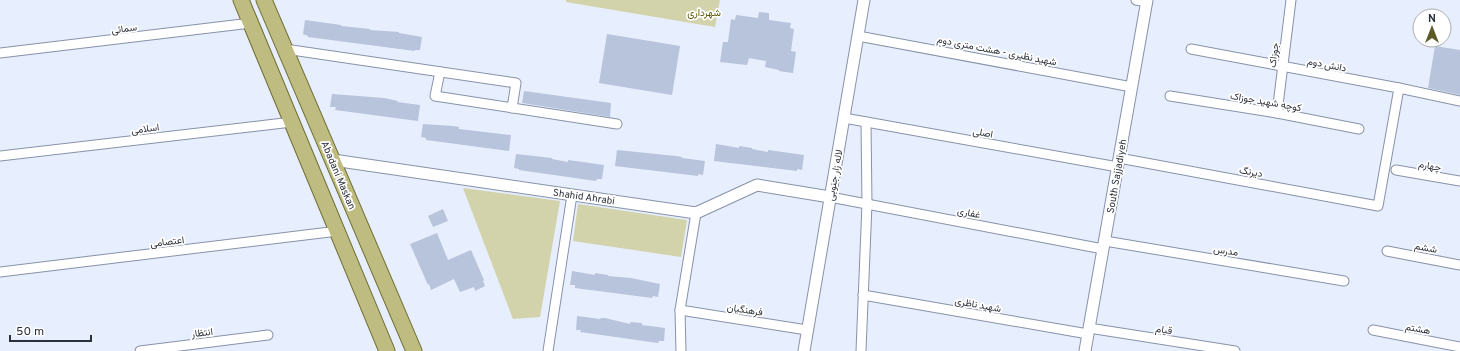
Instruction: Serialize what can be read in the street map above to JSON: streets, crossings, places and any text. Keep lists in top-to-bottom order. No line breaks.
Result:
{"streets":{"main road":["Abadani Maskan"],"street":["سمائی","شهید نظیری - هشت متری دوم","جوزاک","دانش دوم","کوچه شهید جوزاک","اسلامی","اصلی","چهارم","دیرنگ","لاله زار جنوبی","South Sajjadiyeh","Shahid Ahrabi","غفاری","اعتصامی","ششم","مدرس","شهید ناظری","فرهنگیان","هشتم","قیام","انتظار"]},"crossings":[["شهید نظیری - هشت متری دوم","لاله زار جنوبی"],["شهید نظیری - هشت متری دوم","South Sajjadiyeh"],["جوزاک","دانش دوم"],["جوزاک","کوچه شهید جوزاک"],["دانش دوم","دیرنگ"],["اصلی","دیرنگ"],["اصلی","لاله زار جنوبی"],["اصلی","South Sajjadiyeh"],["دیرنگ","South Sajjadiyeh"],["Abadani Maskan","Shahid Ahrabi"],["لاله زار جنوبی","غفاری"],["لاله زار جنوبی","فرهنگیان"],["South Sajjadiyeh","غفاری"],["South Sajjadiyeh","مدرس"],["South Sajjadiyeh","شهید ناظری"],["South Sajjadiyeh","قیام"],["غفاری","مدرس"],["شهید ناظری","قیام"]],"parks":["شهرداری"],"scale_bar":"50 m","north":"top"}
